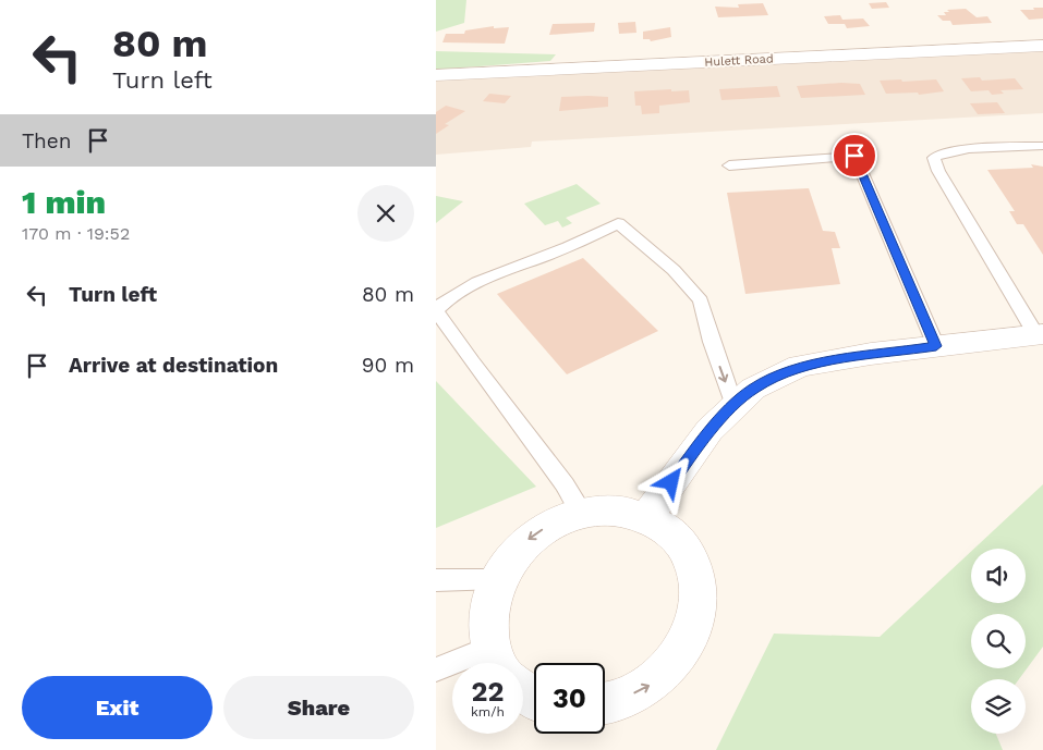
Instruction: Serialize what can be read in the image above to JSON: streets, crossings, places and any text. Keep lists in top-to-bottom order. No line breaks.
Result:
{"streets":{"street":["Hulett Road"]},"page":{"turn":["80 m","Turn left"],"then":"Then","heading":["1 min","170 m · 19:52"],"list":[{"name":"Turn left","value":"80 m"},{"name":"Arrive at destination","value":"90 m"}],"speed":"22 km/h","limit":"30","buttons":["Exit","Share"]}}
